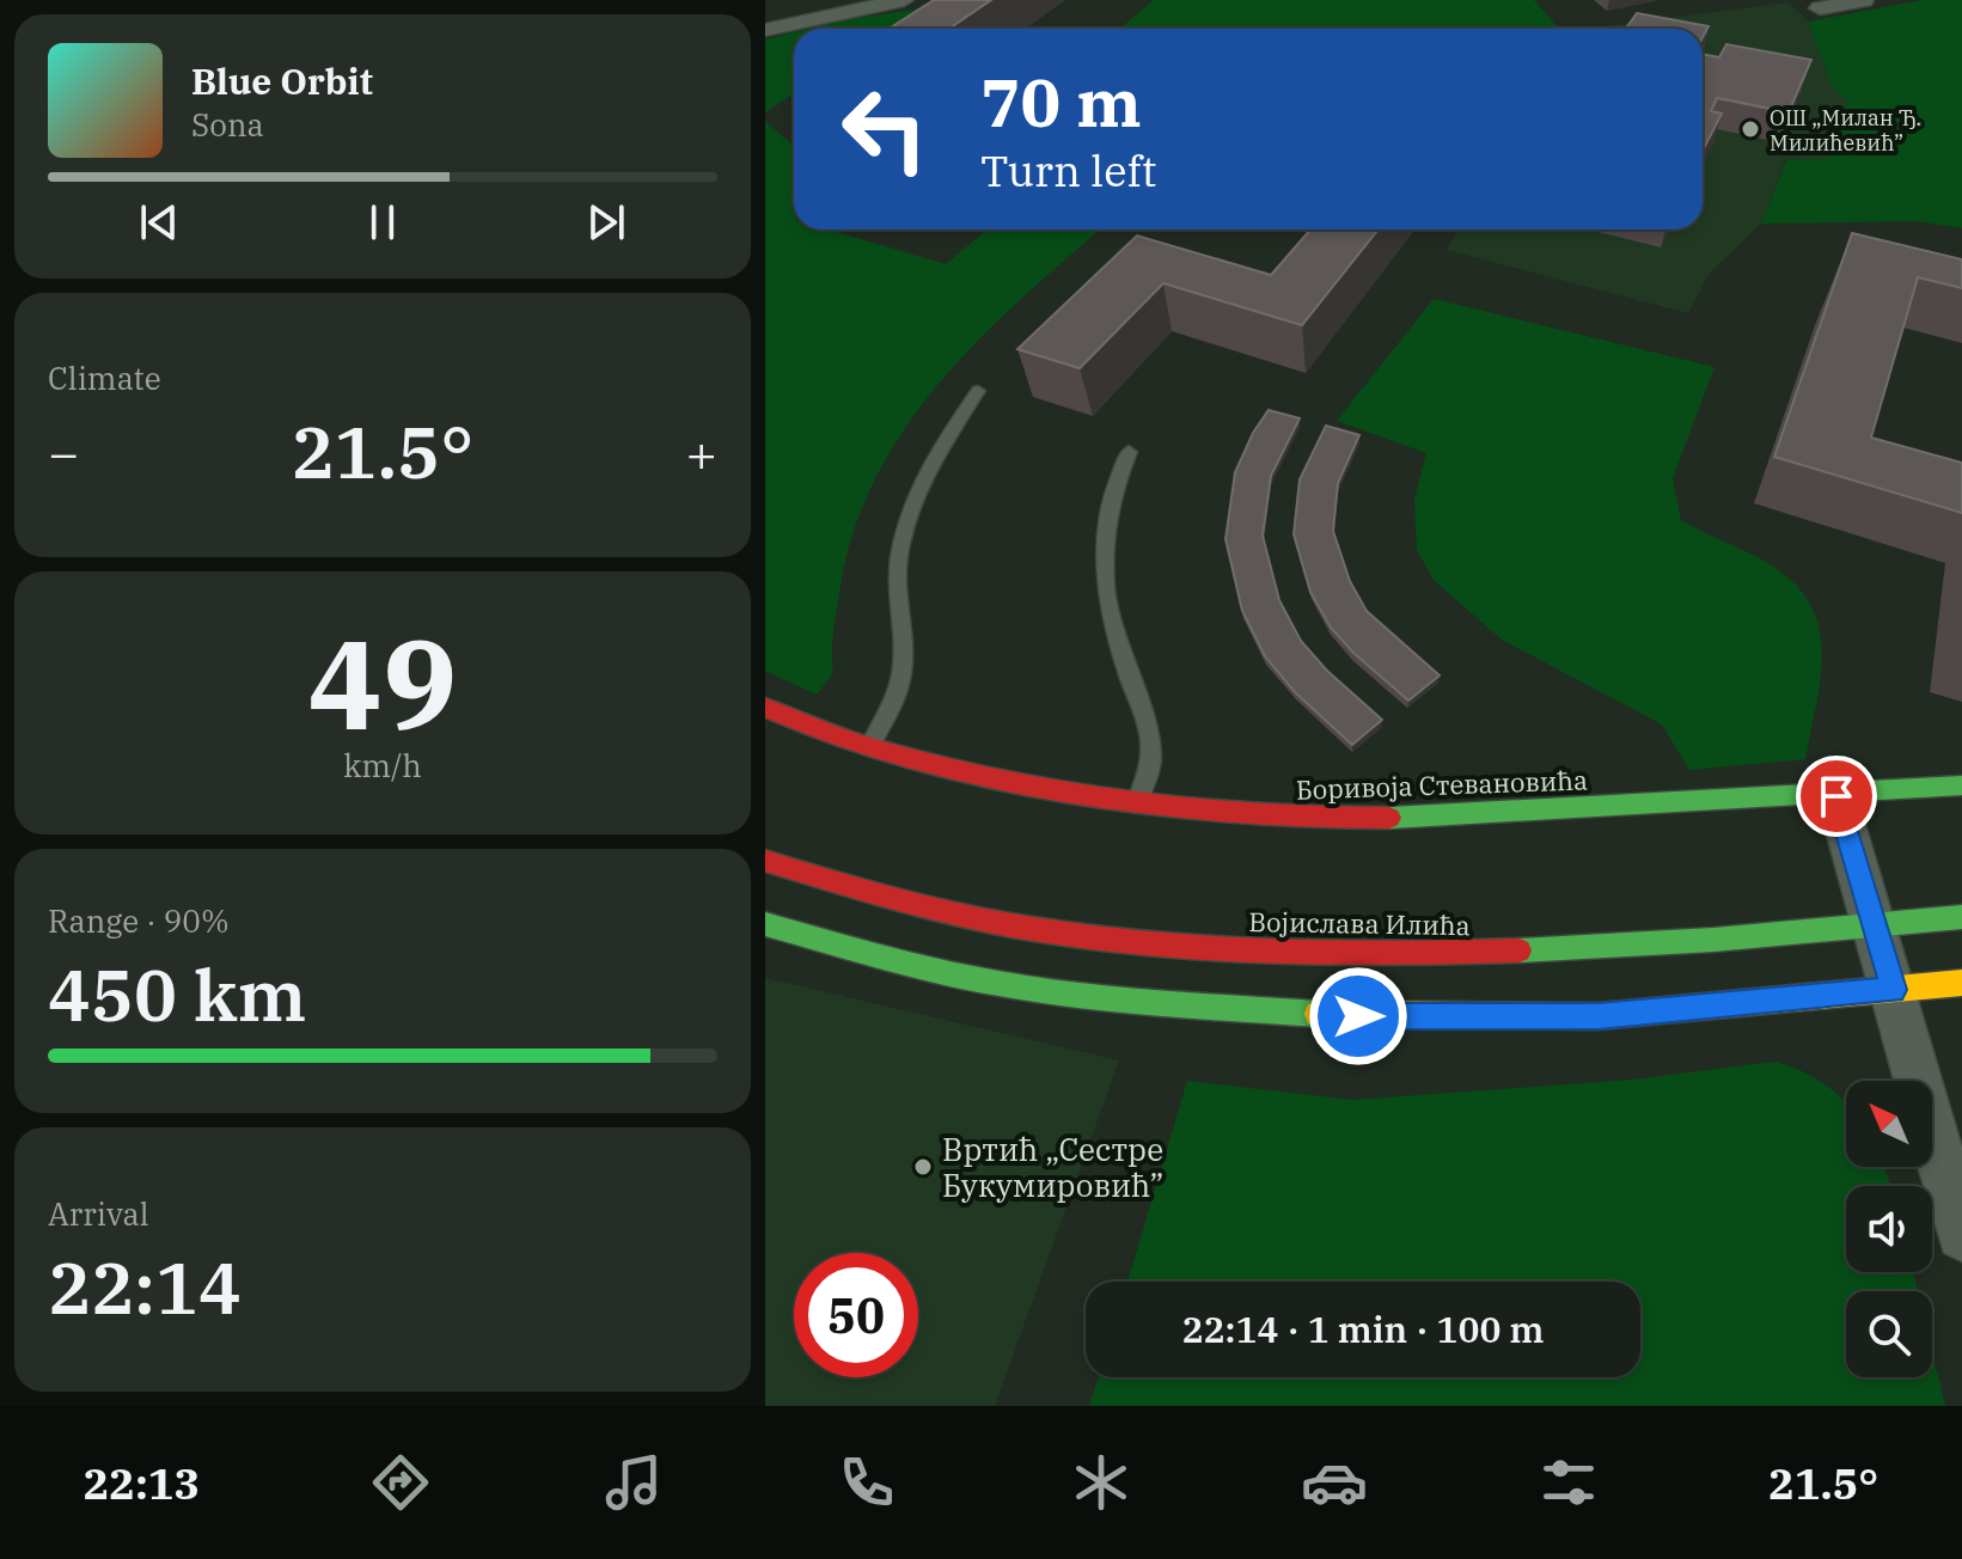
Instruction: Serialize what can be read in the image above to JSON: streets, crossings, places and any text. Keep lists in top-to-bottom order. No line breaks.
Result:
{"streets":{"main road":["Боривоја Стевановића","Војислава Илића"]},"places":["ОШ „Милан Ђ. Милићевић”","Вртић „Сестре Букумировић”"],"north":"top left","page":{"turn":["70 m","Turn left"],"song":["Blue Orbit","Sona"],"tile":["Climate",["49","km/h"],["Range · 90%","450 km"],["Arrival","22:14"]],"heat":["−","21.5°","+"],"limit":"50","trip":"22:14 · 1 min · 100 m","tabs":["22:13","21.5°"]}}
